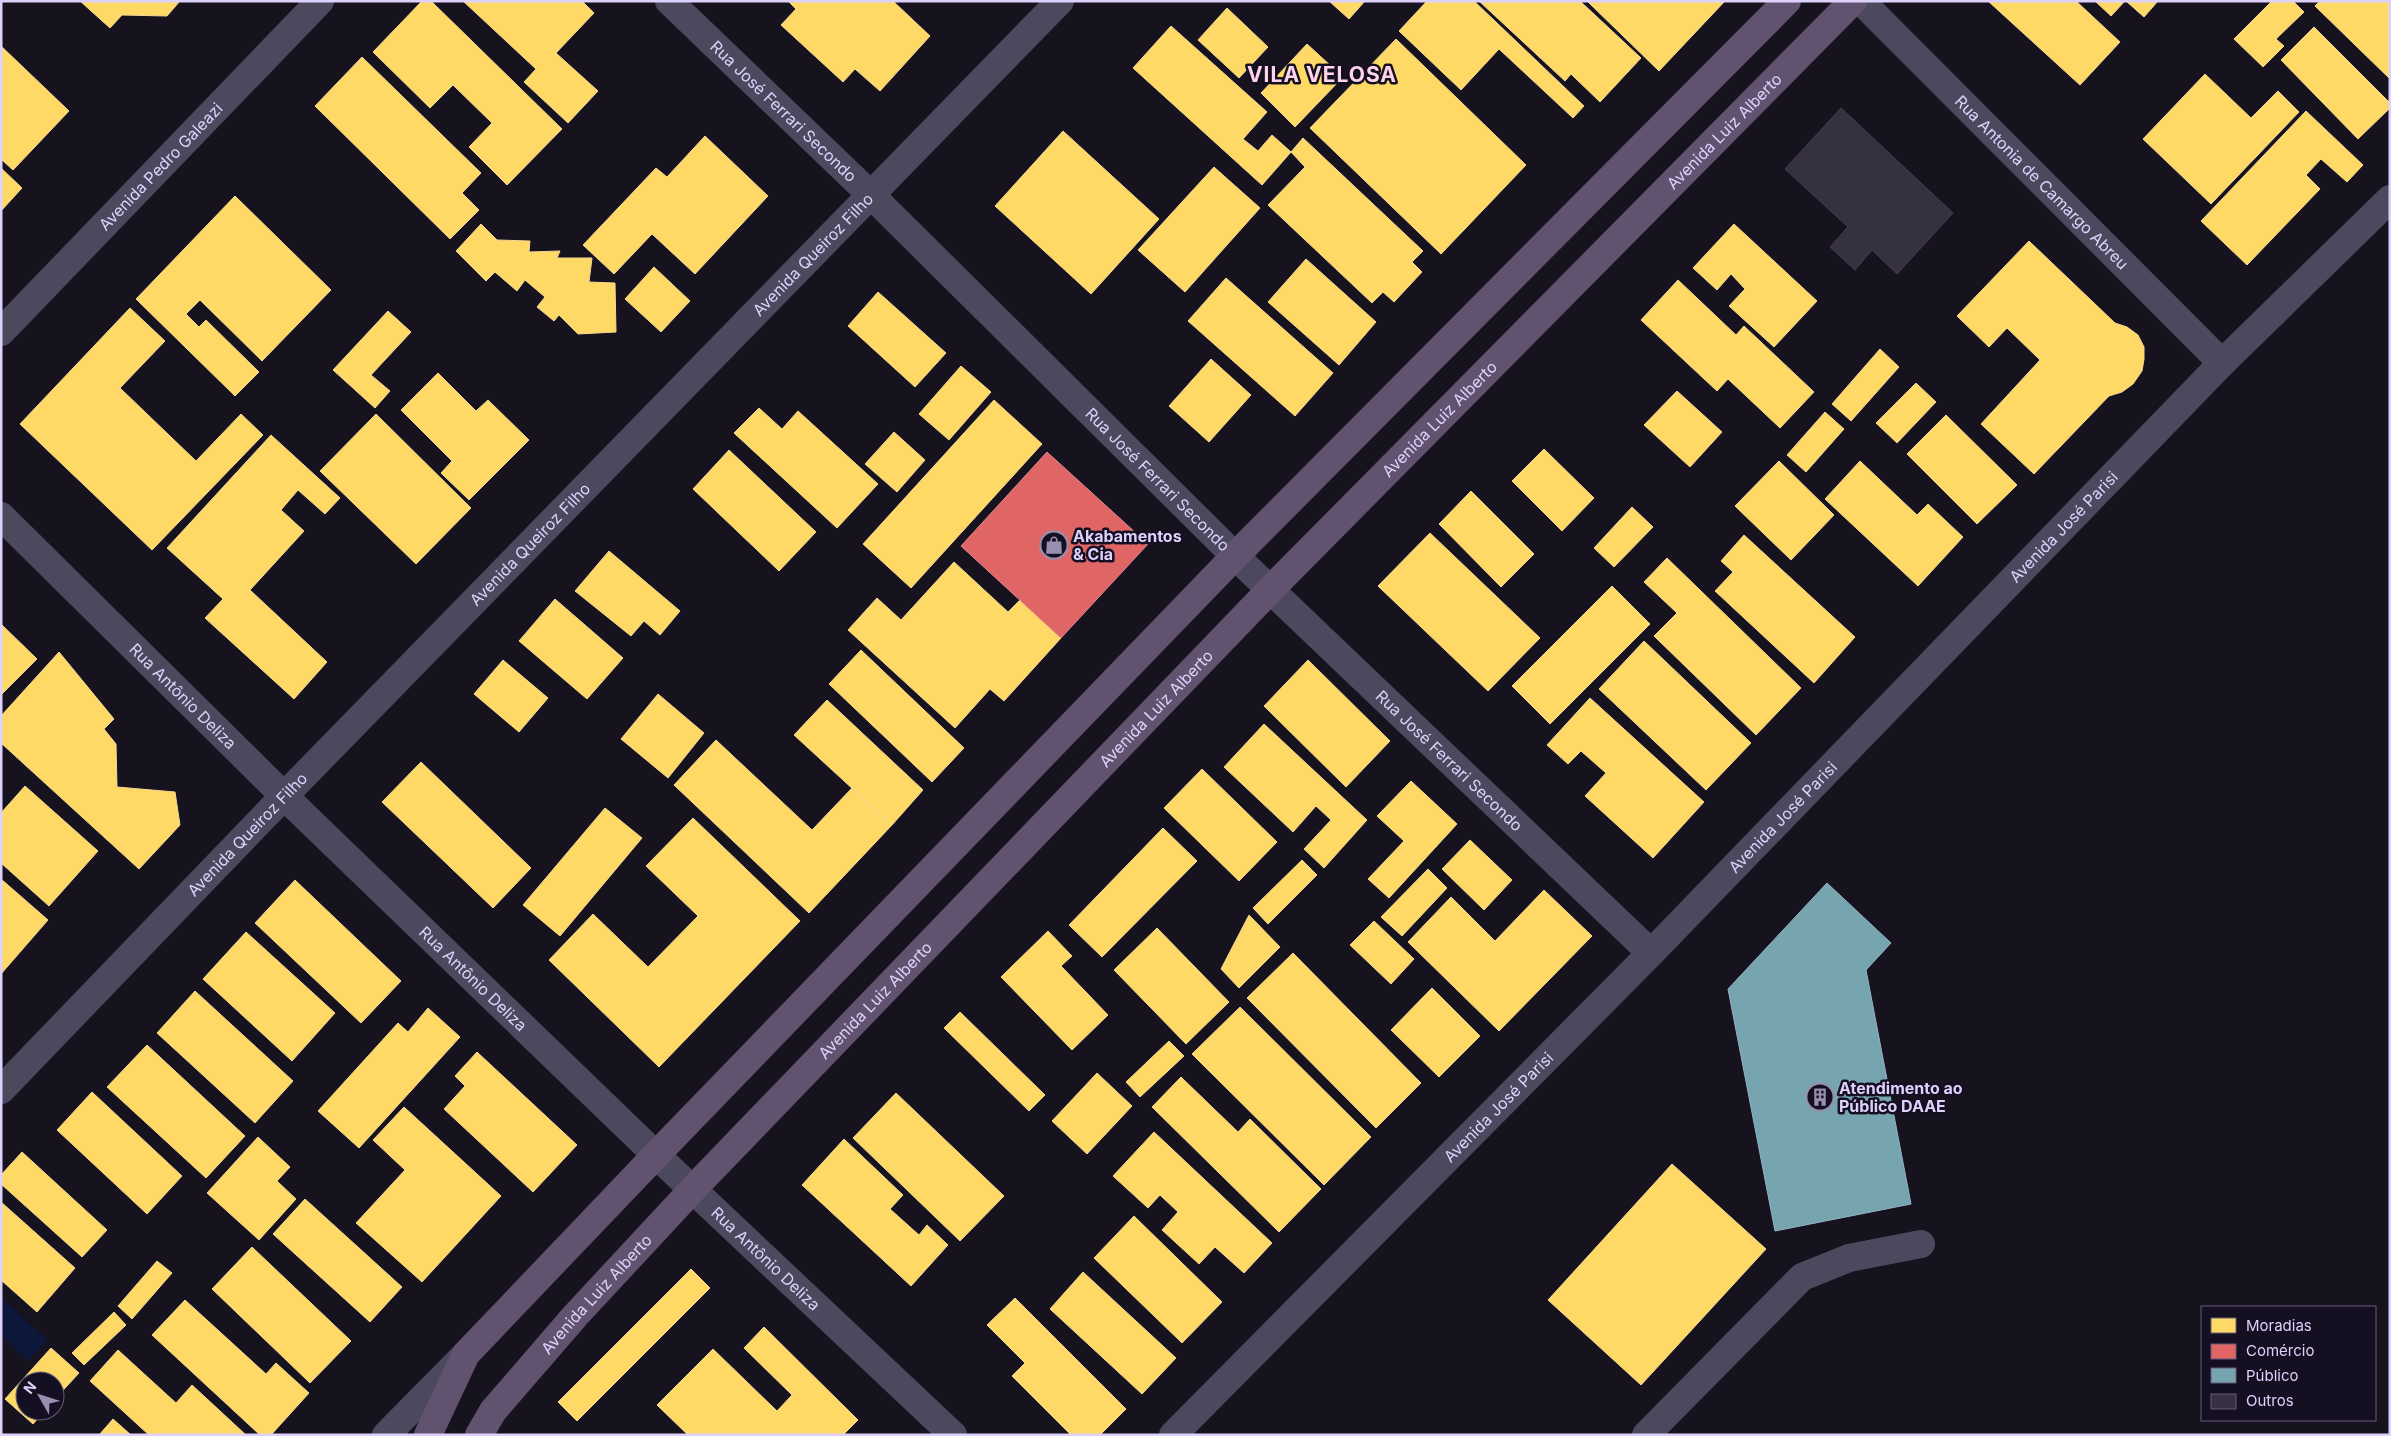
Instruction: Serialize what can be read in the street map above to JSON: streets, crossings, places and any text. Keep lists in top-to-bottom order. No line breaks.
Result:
{"streets":{"main road":["Avenida Luiz Alberto"],"street":["Rua José Ferrari Secondo","Avenida Pedro Galeazi","Rua Antonia de Camargo Abreu","Avenida Queiroz Filho","Avenida José Parisi","Rua Antônio Deliza"]},"crossings":[["Rua José Ferrari Secondo","Avenida Luiz Alberto"],["Rua José Ferrari Secondo","Avenida Queiroz Filho"],["Rua José Ferrari Secondo","Avenida José Parisi"],["Avenida Luiz Alberto","Rua Antônio Deliza"],["Rua Antonia de Camargo Abreu","Avenida José Parisi"],["Avenida Queiroz Filho","Rua Antônio Deliza"]],"districts":["VILA VELOSA"],"places":{"shop":["Akabamentos & Cia"],"building":["Atendimento ao Público DAAE"]},"legend":["Moradias","Comércio","Público","Outros"],"north":"top left"}
